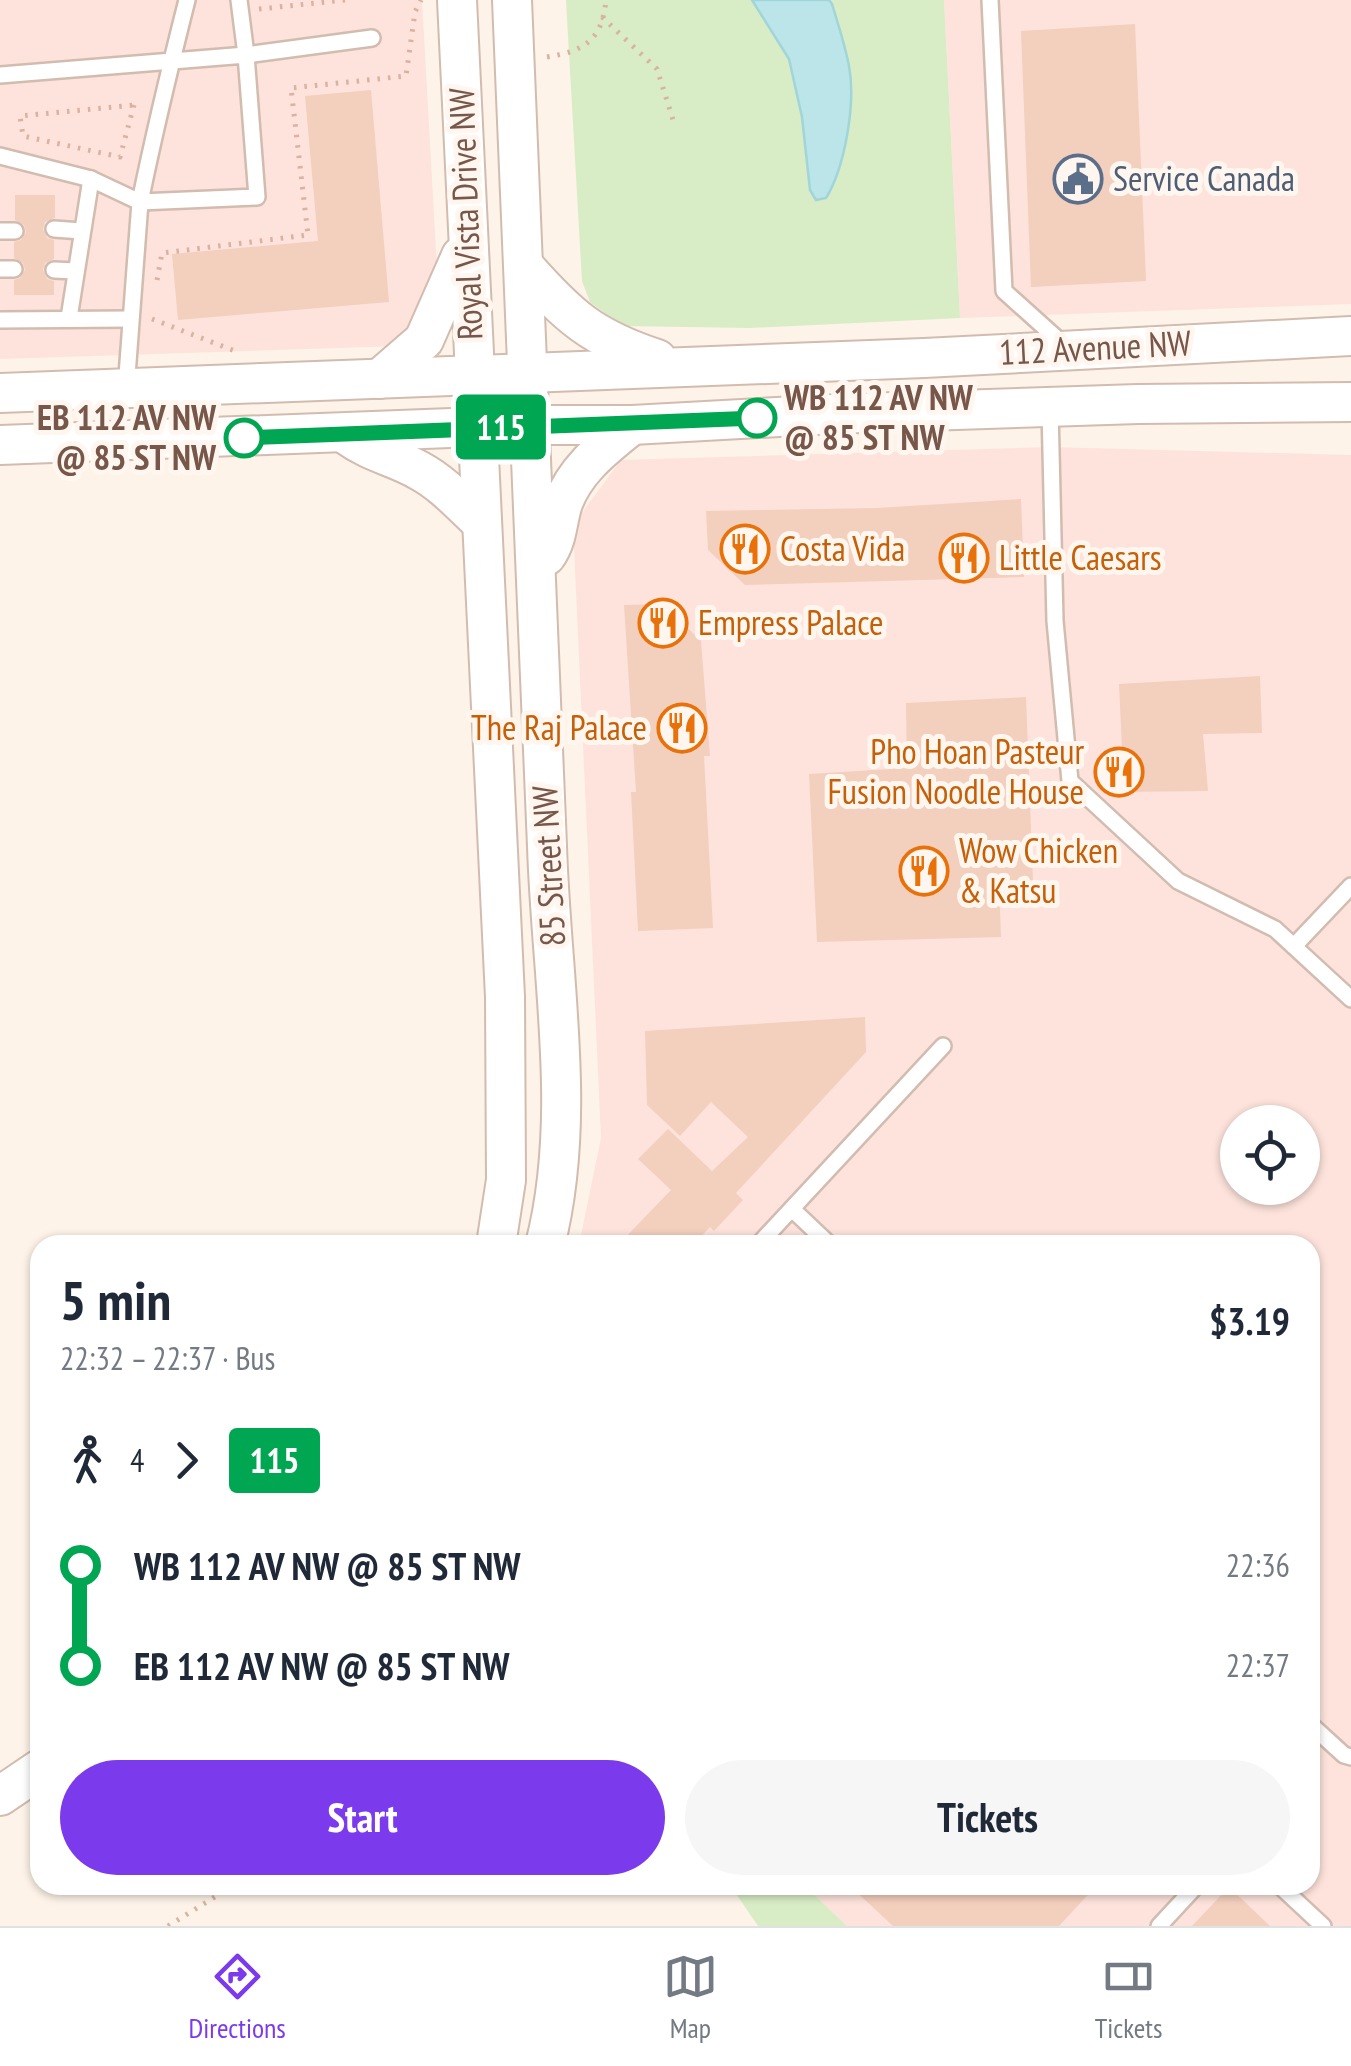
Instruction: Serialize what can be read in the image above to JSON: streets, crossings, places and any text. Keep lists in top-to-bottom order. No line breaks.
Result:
{"streets":{"street":["Royal Vista Drive NW","112 Avenue NW","85 Street NW"]},"crossings":[["Royal Vista Drive NW","112 Avenue NW"],["Royal Vista Drive NW","85 Street NW"],["112 Avenue NW","85 Street NW"]],"places":{"public building":["Service Canada"],"other":["WB 112 AV NW @ 85 ST NW","EB 112 AV NW @ 85 ST NW"],"restaurant":["Costa Vida","Little Caesars","Empress Palace","The Raj Palace","Pho Hoan Pasteur Fusion Noodle House","Wow Chicken & Katsu"]},"lines":["bus line 115"],"page":{"on_map":"115","heading":["5 min","22:32 – 22:37 · Bus","$3.19"],"legs":["4","115"],"list":[{"name":"WB 112 AV NW @ 85 ST NW","value":"22:36"},{"name":"EB 112 AV NW @ 85 ST NW","value":"22:37"}],"buttons":["Start","Tickets"],"tabs":["Directions","Map","Tickets"]}}
